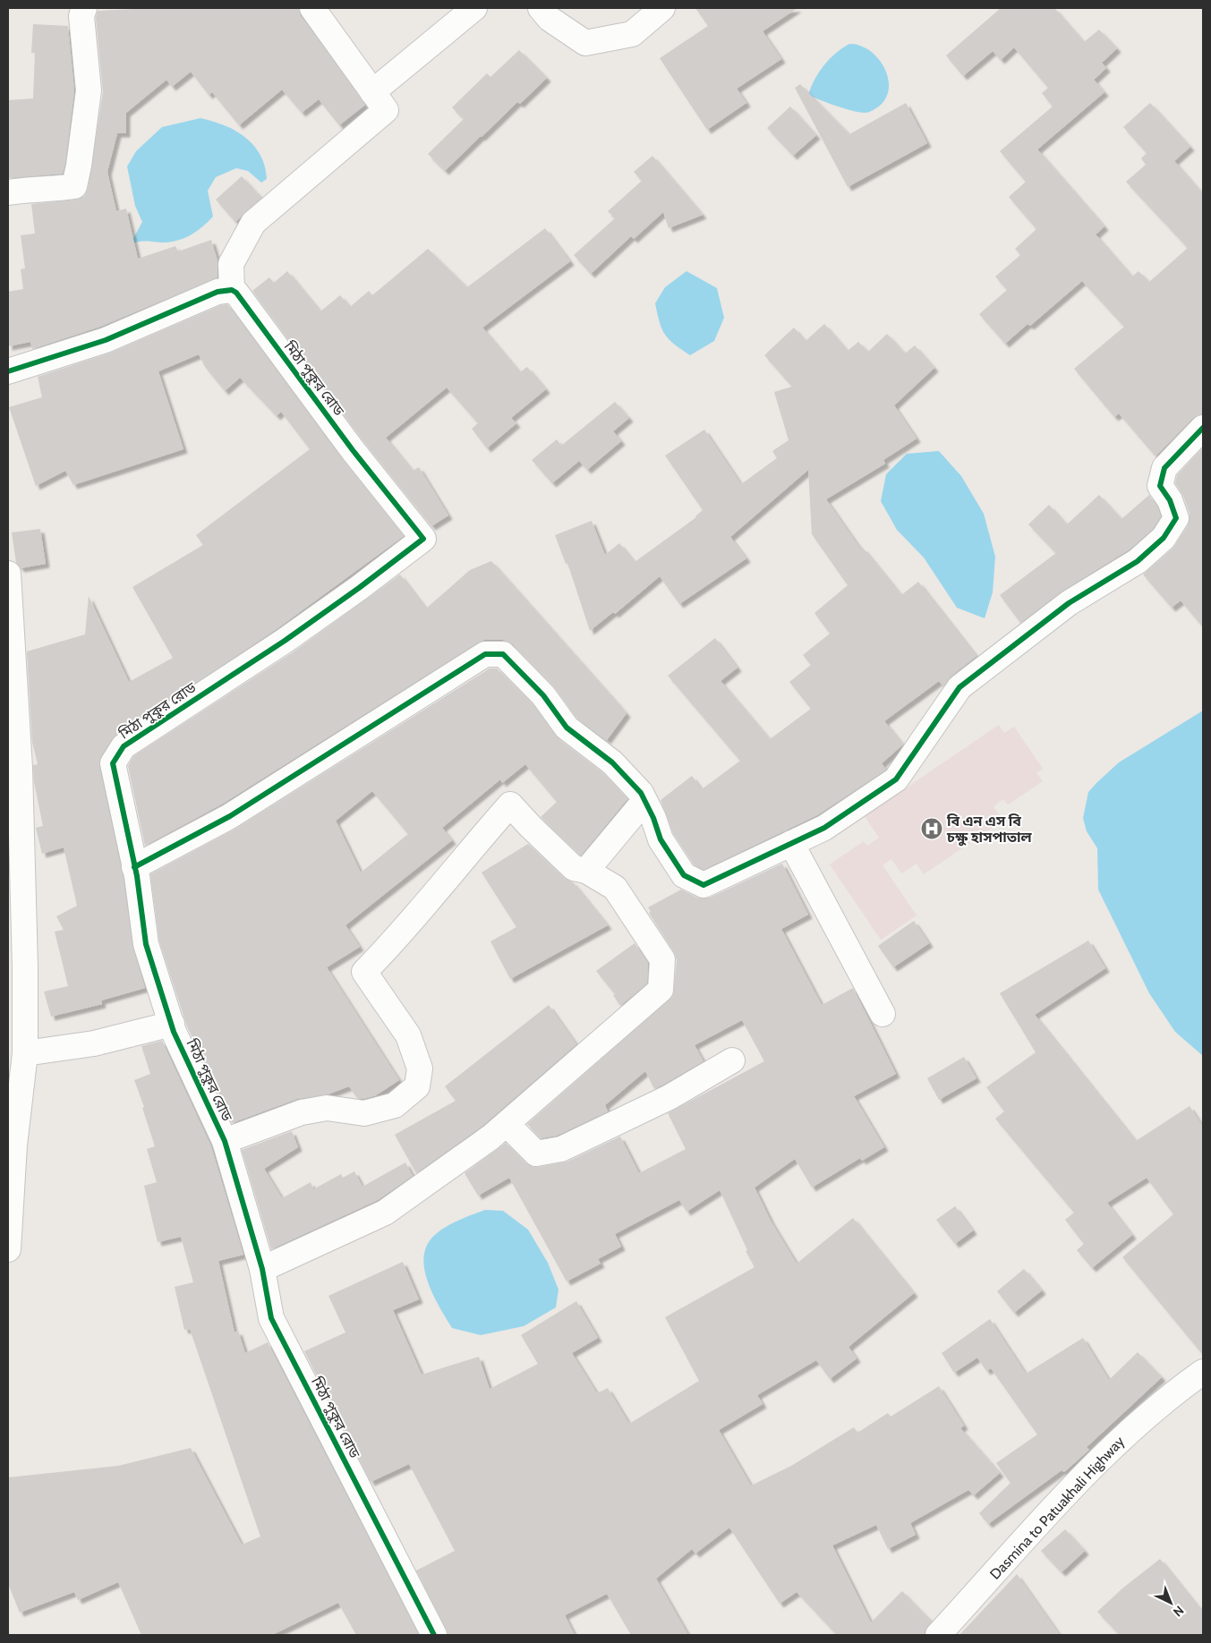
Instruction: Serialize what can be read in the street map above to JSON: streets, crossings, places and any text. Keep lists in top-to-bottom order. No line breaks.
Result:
{"streets":{"street":["মিঠা পুকুর রোড","Dasmina to Patuakhali Highway"]},"places":{"hospital":["বি এন এস বি চক্ষু হাসপাতাল"]},"north":"bottom right"}
